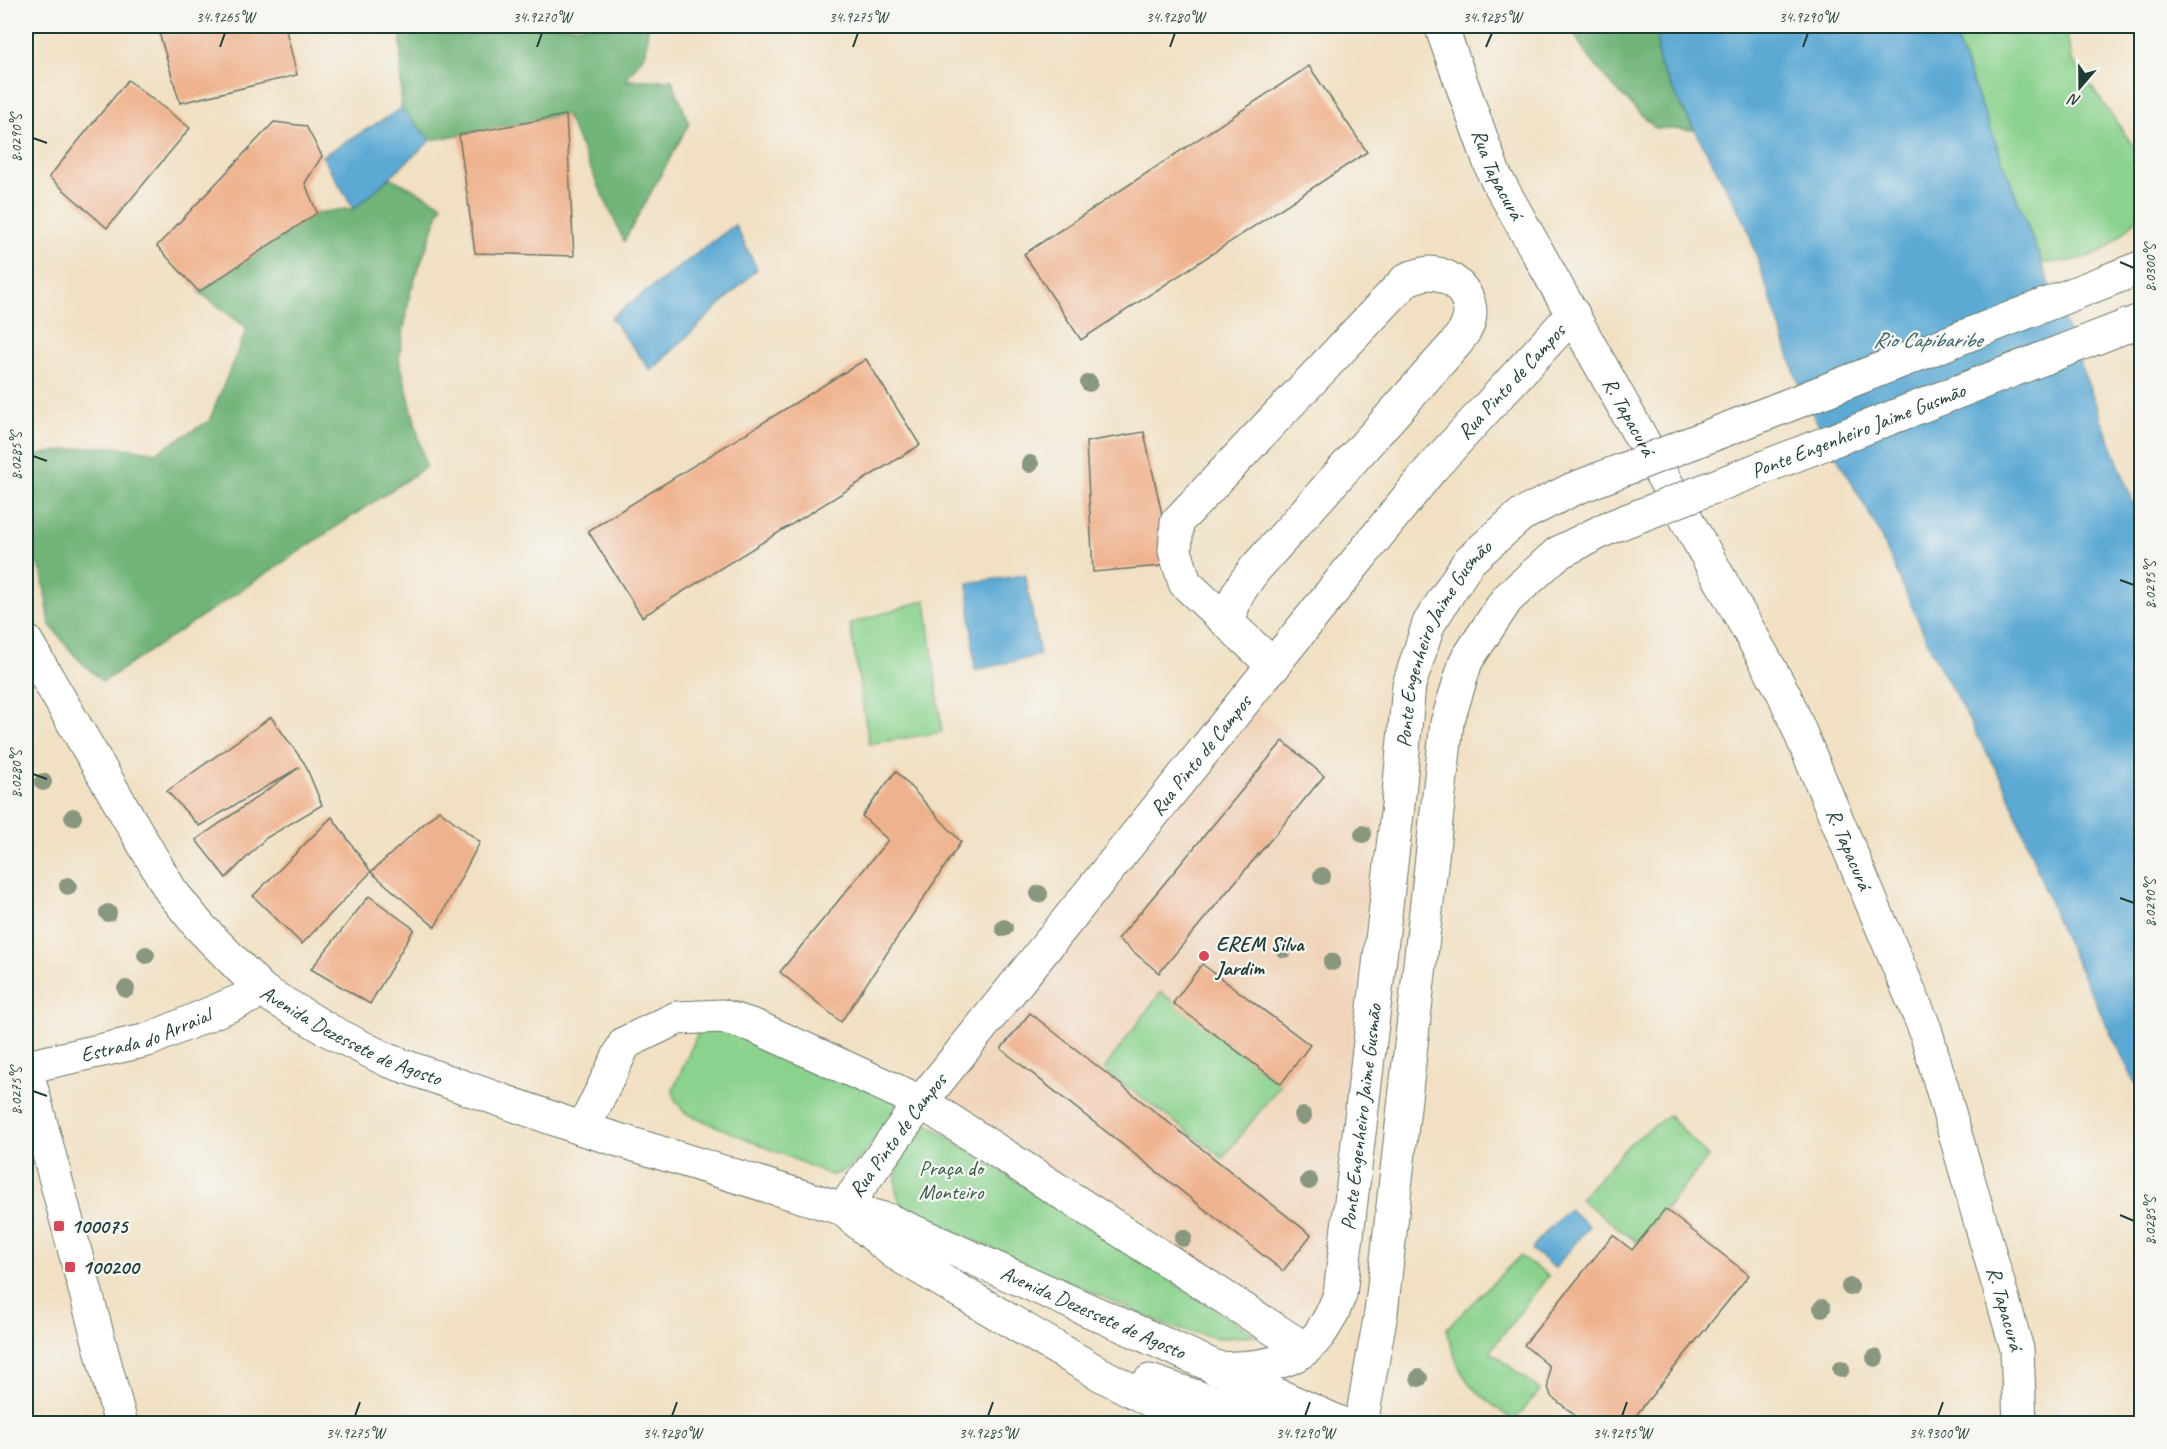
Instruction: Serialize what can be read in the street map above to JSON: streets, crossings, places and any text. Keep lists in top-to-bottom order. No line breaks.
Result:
{"streets":{"street":["Rua Tapacurá","Rua Pinto de Campos","R. Tapacurá","Ponte Engenheiro Jaime Gusmão","Avenida Dezessete de Agosto","Estrada do Arraial"]},"crossings":[["Rua Tapacurá","Rua Pinto de Campos"],["Rua Tapacurá","R. Tapacurá"],["Rua Pinto de Campos","R. Tapacurá"],["Rua Pinto de Campos","Avenida Dezessete de Agosto"],["Ponte Engenheiro Jaime Gusmão","Avenida Dezessete de Agosto"],["Avenida Dezessete de Agosto","Estrada do Arraial"]],"water":["Rio Capibaribe"],"parks":["Praça do Monteiro"],"places":{"other":["EREM Silva Jardim"],"transit":["100075","100200"]},"north":"bottom","coordinates":["34.9265°W","34.9270°W","34.9275°W","34.9280°W","34.9285°W","34.9290°W","8.0290°S","8.0300°S","8.0285°S","8.0295°S","8.0280°S","8.0275°S","34.9295°W","34.9300°W"]}
